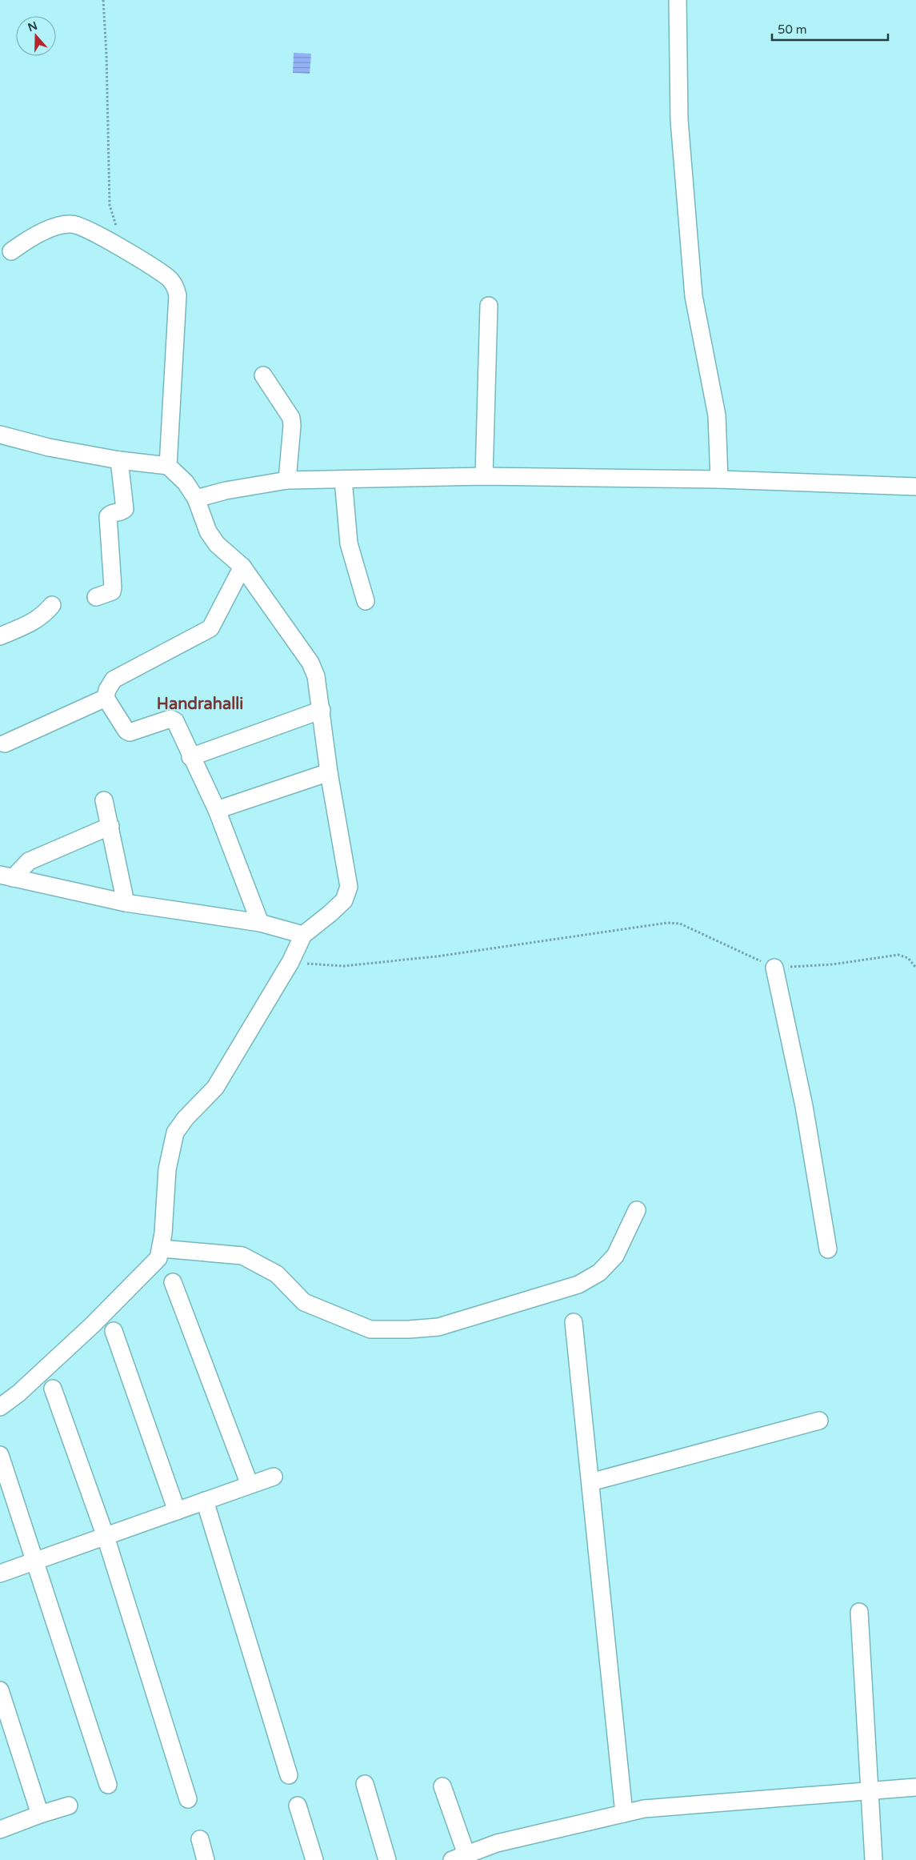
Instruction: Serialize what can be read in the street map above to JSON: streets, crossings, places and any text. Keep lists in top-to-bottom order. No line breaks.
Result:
{"districts":["Handrahalli"],"scale_bar":"50 m","north":"top"}
